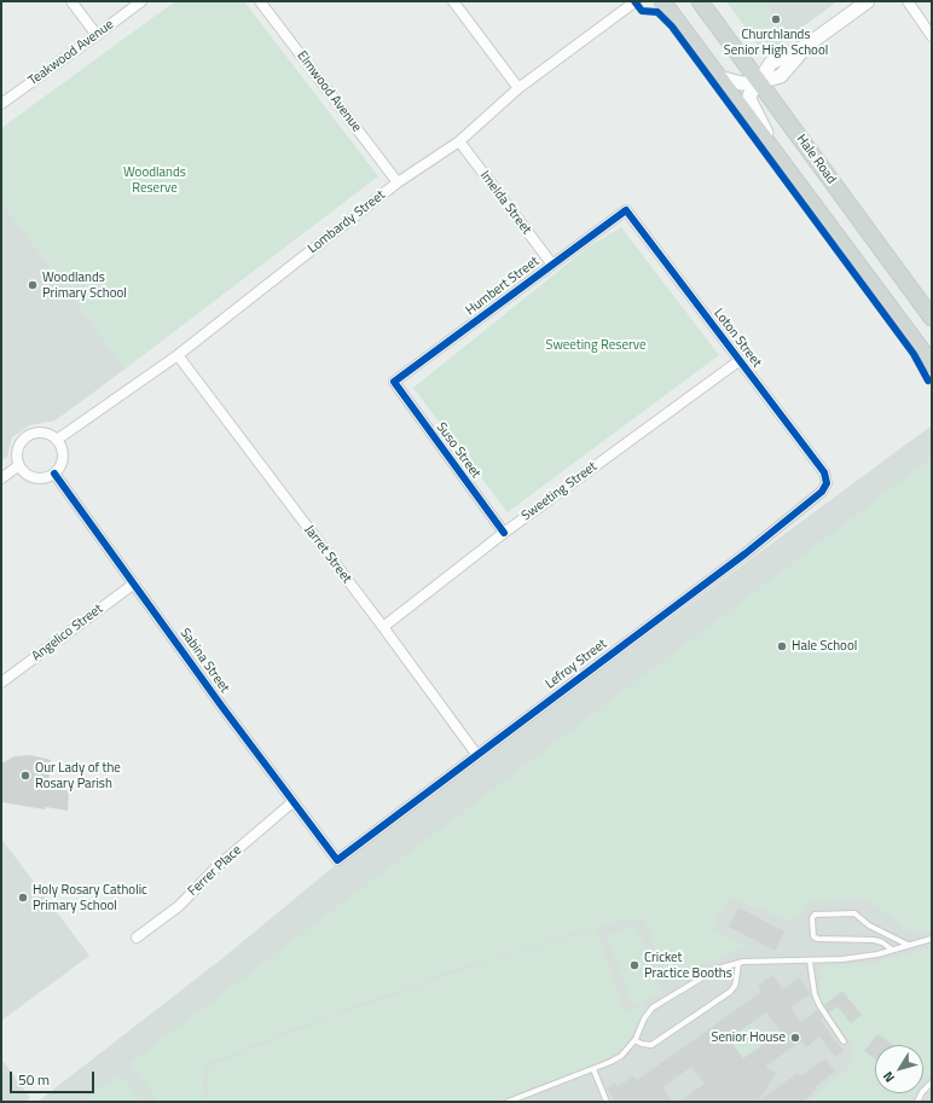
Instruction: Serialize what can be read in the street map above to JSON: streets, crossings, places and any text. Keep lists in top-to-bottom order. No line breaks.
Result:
{"streets":{"main road":["Hale Road"],"street":["Teakwood Avenue","Elmwood Avenue","Imelda Street","Lombardy Street","Humbert Street","Loton Street","Suso Street","Sweeting Street","Jarret Street","Angelico Street","Sabina Street","Lefroy Street","Ferrer Place"]},"crossings":[["Elmwood Avenue","Lombardy Street"],["Imelda Street","Lombardy Street"],["Imelda Street","Humbert Street"],["Lombardy Street","Jarret Street"],["Lombardy Street","Sabina Street"],["Humbert Street","Loton Street"],["Humbert Street","Suso Street"],["Loton Street","Sweeting Street"],["Loton Street","Lefroy Street"],["Suso Street","Sweeting Street"],["Sweeting Street","Jarret Street"],["Jarret Street","Lefroy Street"],["Angelico Street","Sabina Street"],["Sabina Street","Lefroy Street"],["Sabina Street","Ferrer Place"]],"parks":["Woodlands Reserve","Sweeting Reserve"],"places":["Churchlands Senior High School","Woodlands Primary School","Hale School","Our Lady of the Rosary Parish","Holy Rosary Catholic Primary School","Cricket Practice Booths","Senior House"],"scale_bar":"50 m","north":"bottom left"}
